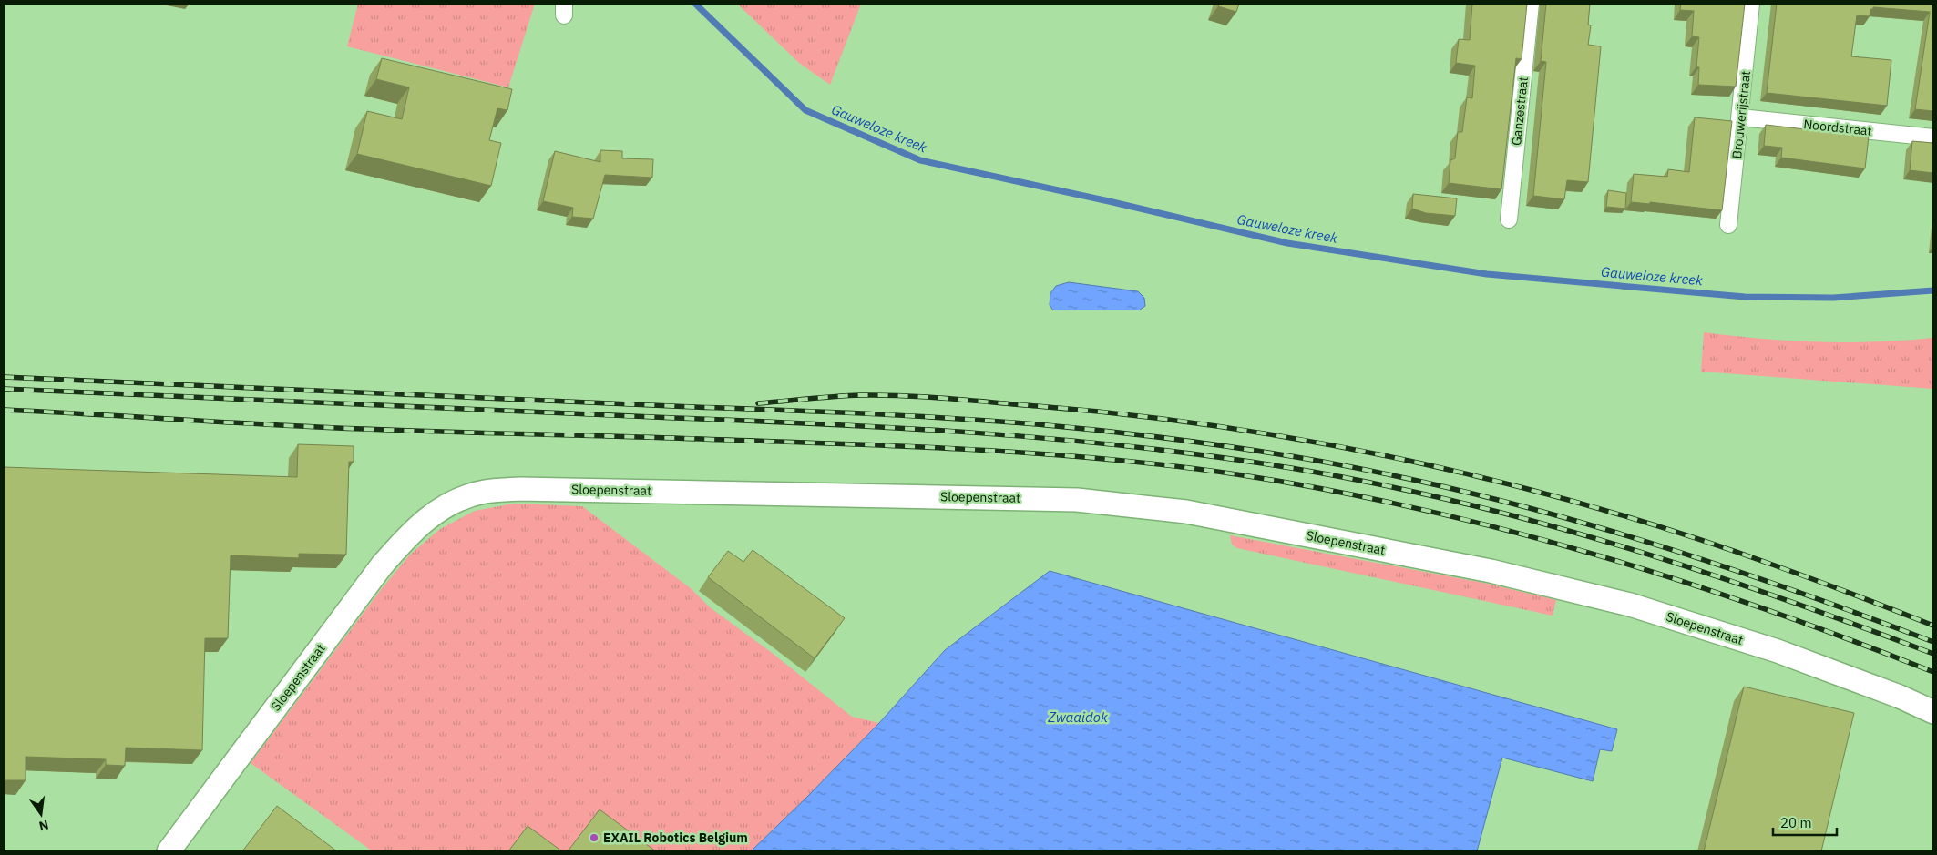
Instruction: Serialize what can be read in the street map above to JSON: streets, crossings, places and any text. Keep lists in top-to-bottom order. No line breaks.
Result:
{"streets":{"street":["Ganzestraat","Brouwerijstraat","Noordstraat","Sloepenstraat"]},"crossings":[["Brouwerijstraat","Noordstraat"]],"water":["Gauweloze kreek","Zwaaidok"],"places":["EXAIL Robotics Belgium"],"scale_bar":"20 m","north":"bottom"}
